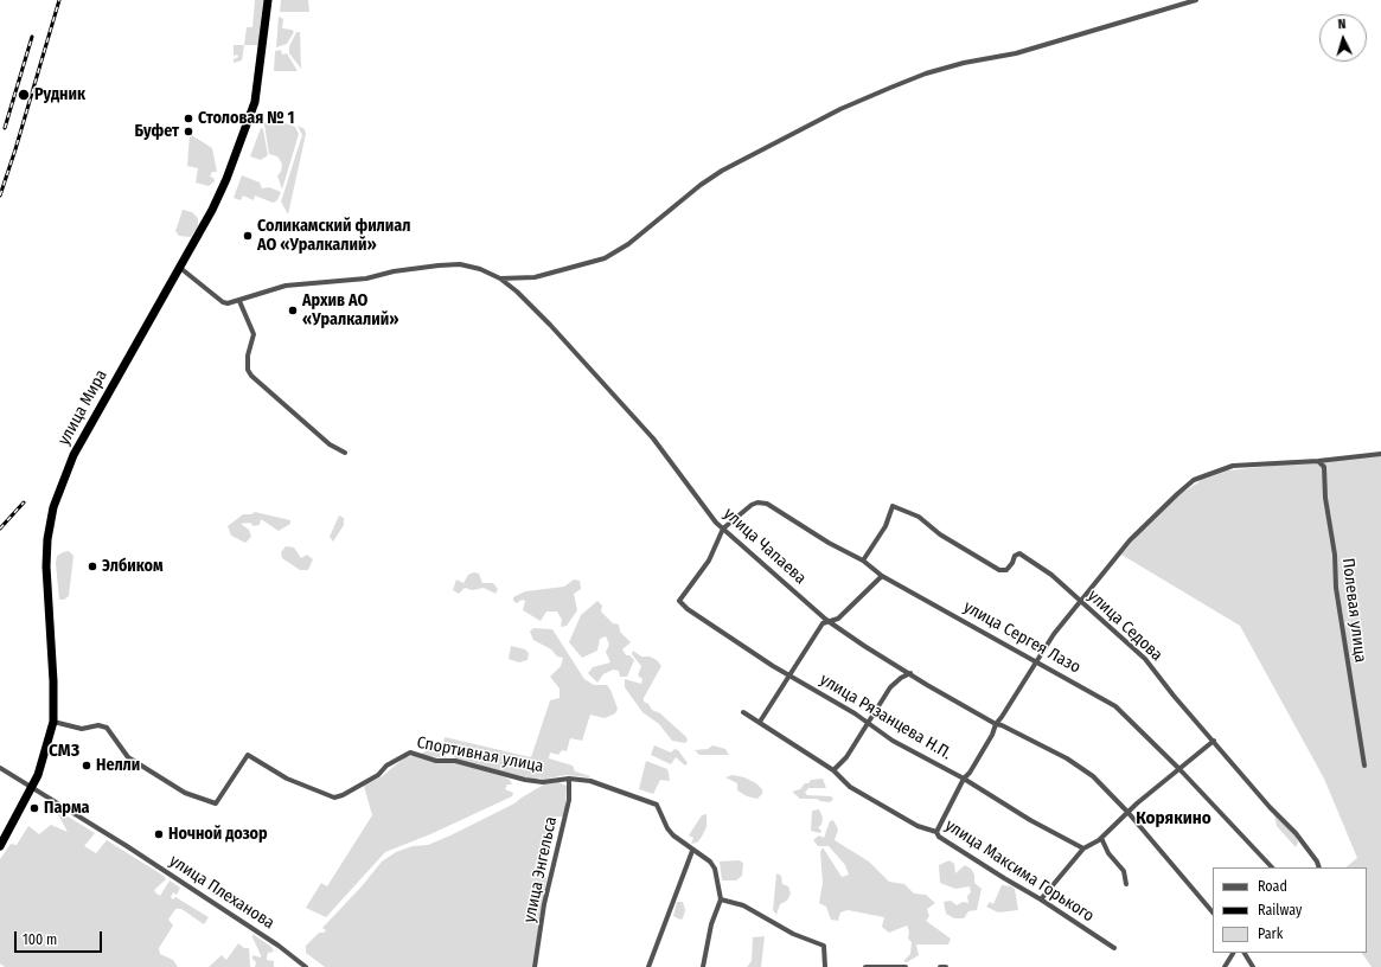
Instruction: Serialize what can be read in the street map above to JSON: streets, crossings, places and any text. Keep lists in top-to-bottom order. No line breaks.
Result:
{"streets":{"highway":["улица Мира"],"street":["улица Чапаева","Полевая улица","улица Седова","улица Сергея Лазо","улица Рязанцева Н.П.","Спортивная улица","улица Энгельса","улица Максима Горького","улица Плеханова"]},"crossings":[["улица Мира","улица Чапаева"],["улица Мира","Спортивная улица"],["улица Мира","улица Плеханова"],["улица Чапаева","улица Сергея Лазо"],["улица Чапаева","улица Рязанцева Н.П."],["улица Седова","улица Сергея Лазо"],["улица Сергея Лазо","улица Рязанцева Н.П."],["Спортивная улица","улица Энгельса"]],"districts":["СМЗ","Корякино"],"places":["Рудник","Столовая № 1","Буфет","Соликамский филиал АО «Уралкалий»","Архив АО «Уралкалий»","Элбиком","Нелли","Парма","Ночной дозор"],"legend":["Road","Railway","Park"],"scale_bar":"100 m","north":"top"}
